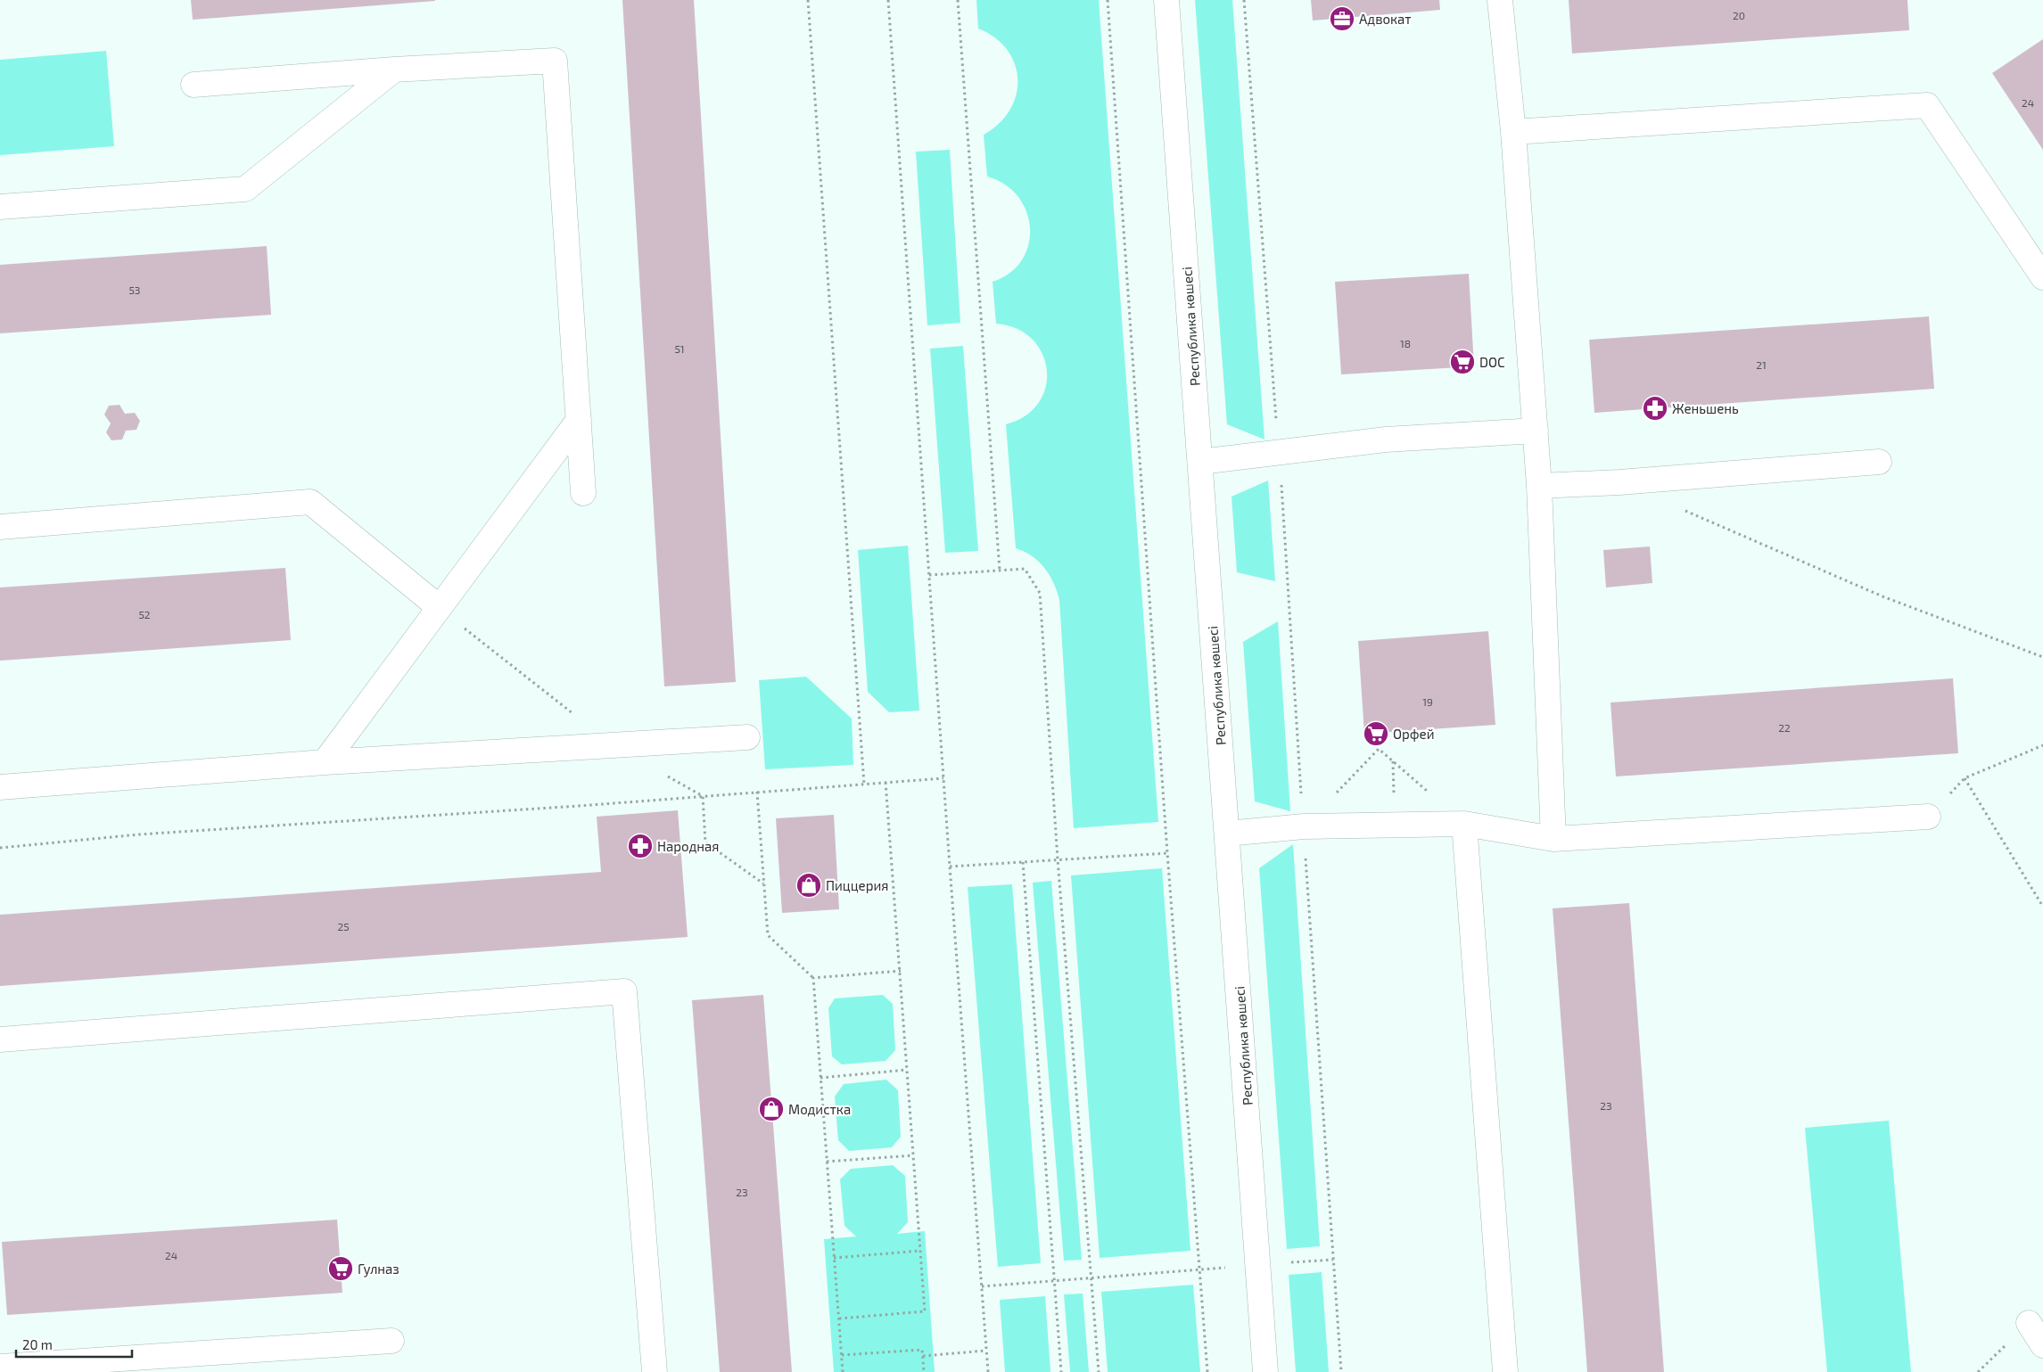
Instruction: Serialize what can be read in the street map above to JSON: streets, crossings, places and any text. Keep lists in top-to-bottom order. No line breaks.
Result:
{"streets":{"street":["Республика көшесі"]},"places":{"office":["Адвокат"],"supermarket":["DOC","Орфей","Гулназ"],"pharmacy":["Женьшень","Народная"],"shop":["Пиццерия","Модистка"]},"house_numbers":["20","24","53","18","51","21","52","19","22","25","23","23","24"],"scale_bar":"20 m"}
